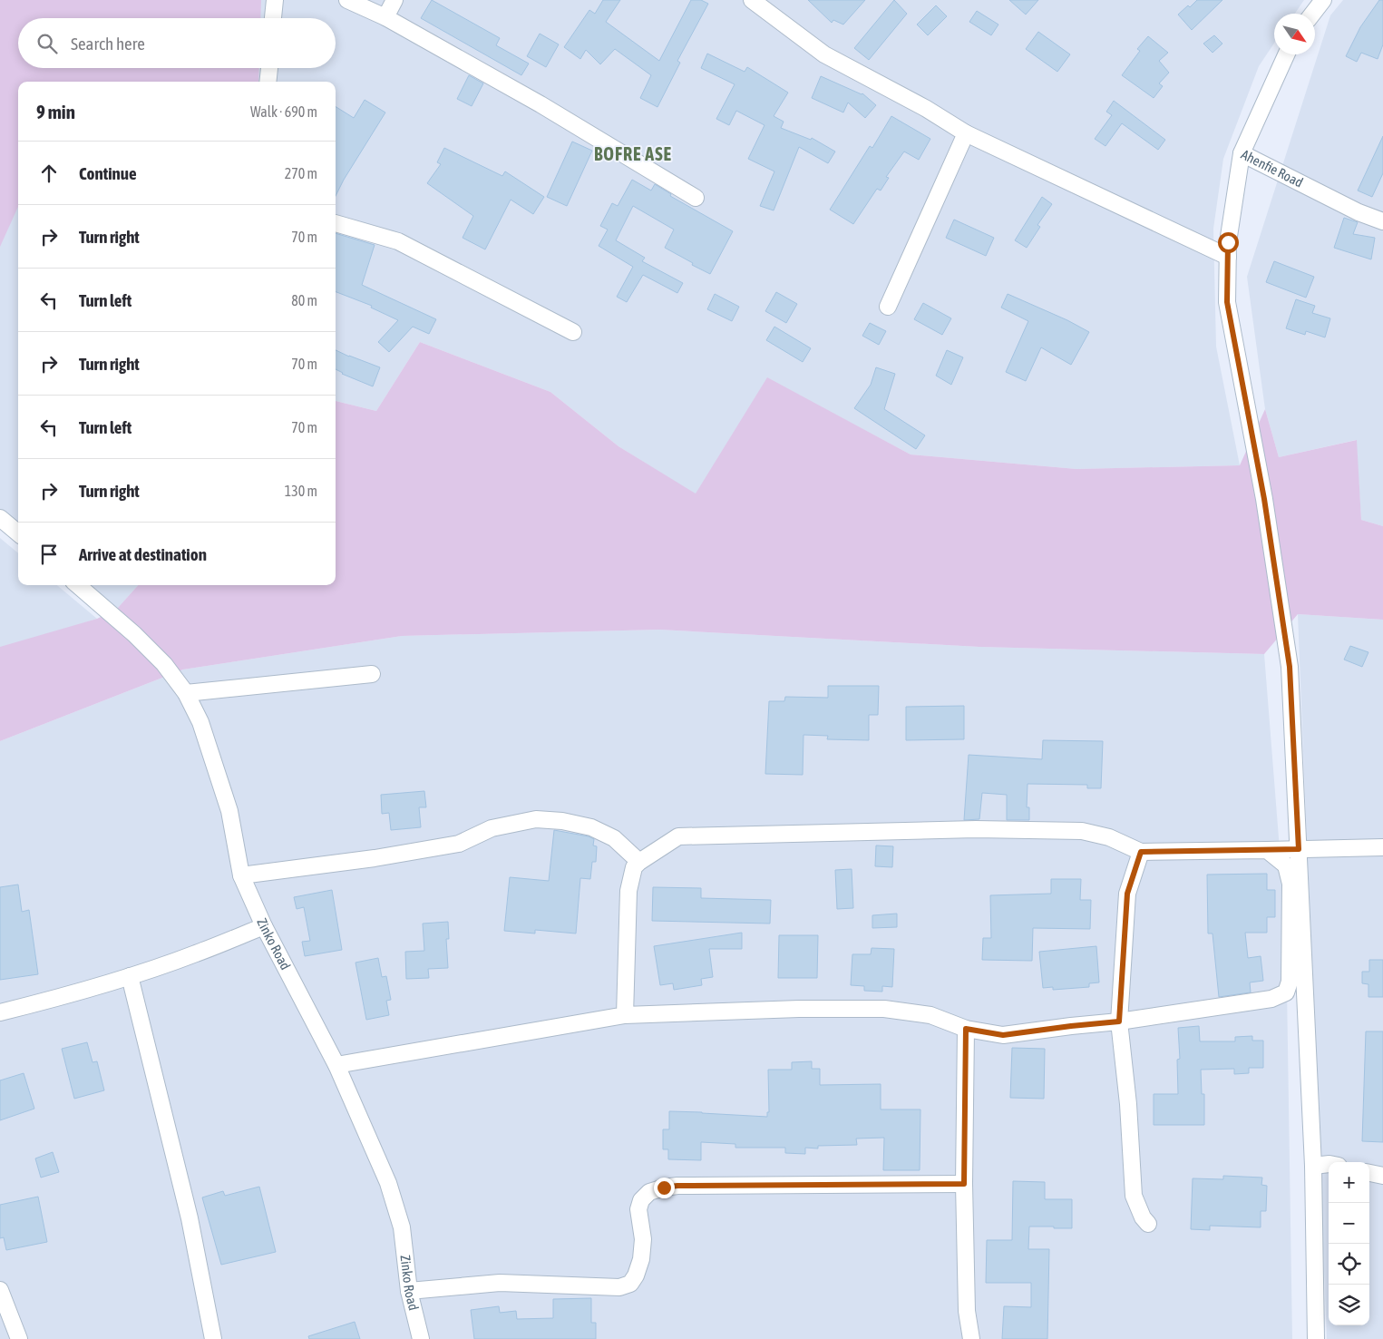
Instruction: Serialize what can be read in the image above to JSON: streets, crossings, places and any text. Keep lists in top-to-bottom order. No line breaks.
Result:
{"streets":{"street":["Ahenfie Road","Zinko Road"]},"districts":["BOFRE ASE"],"north":"bottom right","page":{"search":"Search here","heading":["9 min","Walk · 690 m"],"list":[["Continue","270 m"],["Turn right","70 m"],["Turn left","80 m"],["Turn right","70 m"],["Turn left","70 m"],["Turn right","130 m"],"Arrive at destination"],"map_buttons":["+","−"]}}
